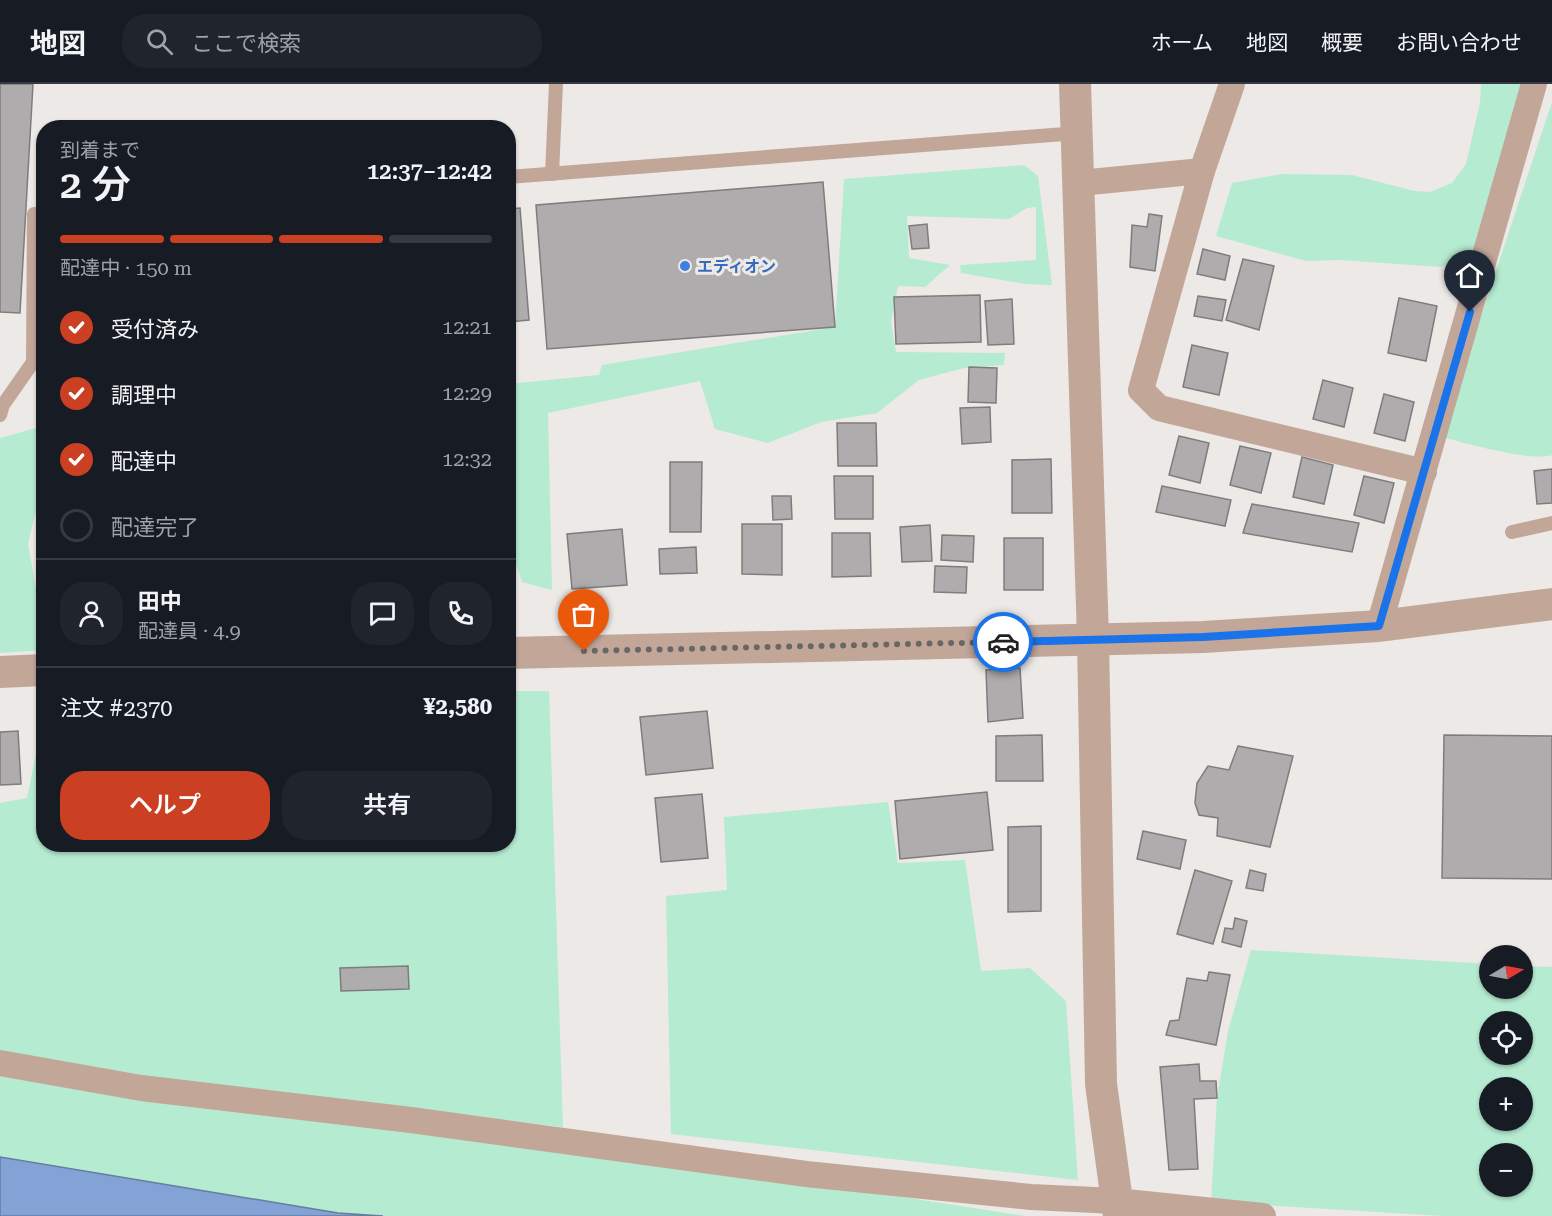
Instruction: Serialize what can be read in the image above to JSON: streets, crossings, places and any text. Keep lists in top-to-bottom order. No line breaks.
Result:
{"places":["エディオン"],"north":"right","page":{"header":"地図","search":"ここで検索","nav":["ホーム","地図","概要","お問い合わせ"],"heading":["2 分","到着まで","12:37–12:42"],"panel":["田中","配達員 · 4.9","注文 #2370","¥2,580"],"bar":"配達中 · 150 m","list":[["受付済み","12:21"],["調理中","12:29"],["配達中","12:32"],"配達完了"],"buttons":["ヘルプ","共有"],"map_buttons":["+","−"]}}
